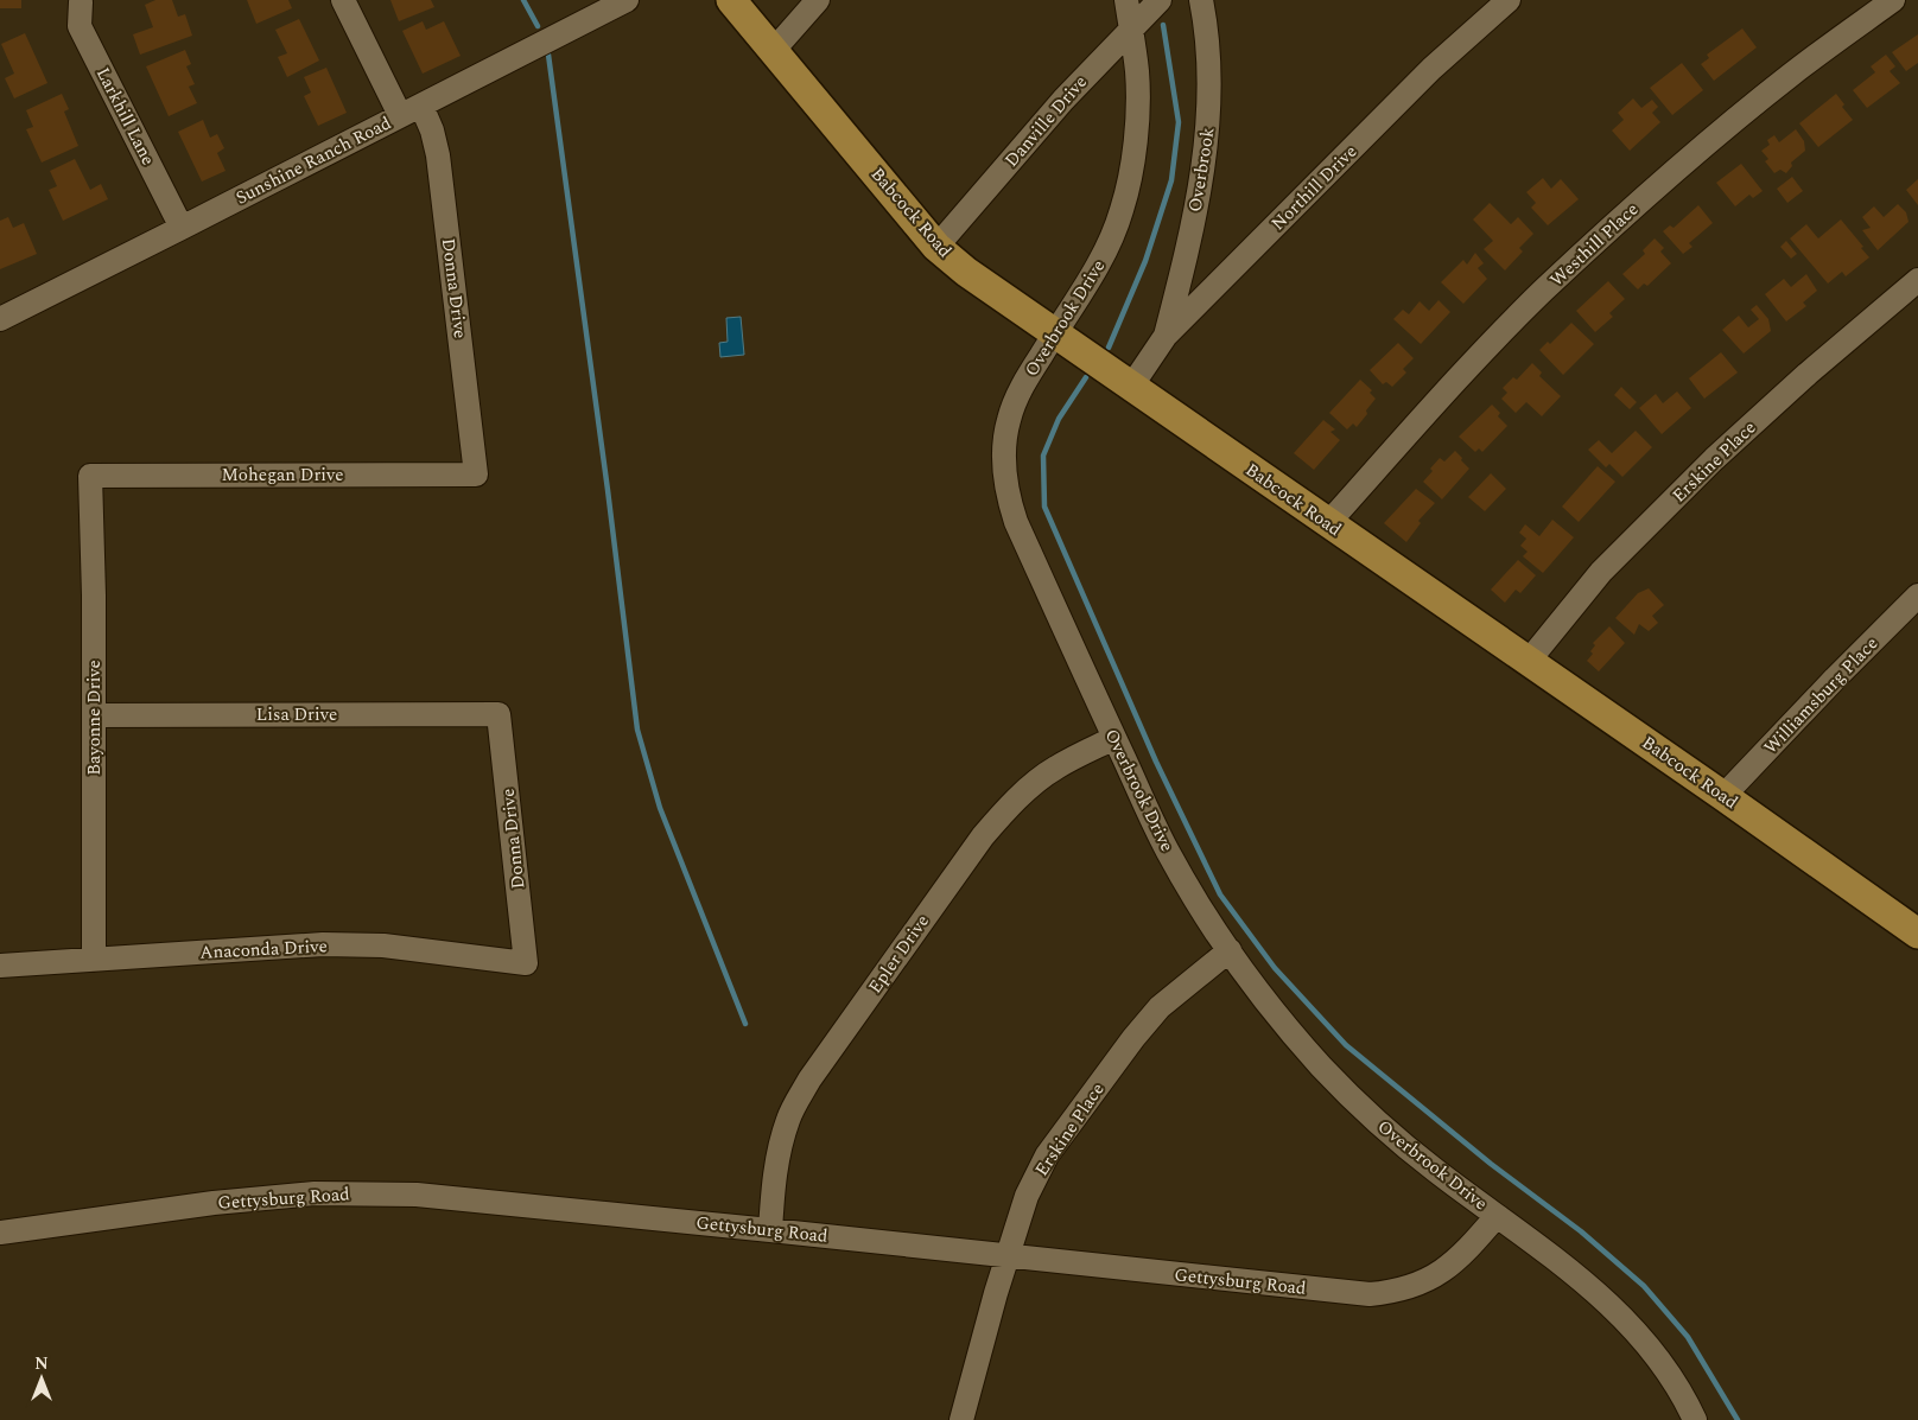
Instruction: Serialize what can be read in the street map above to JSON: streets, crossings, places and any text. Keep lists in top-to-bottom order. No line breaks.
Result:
{"streets":{"main road":["Babcock Road"],"street":["Larkhill Lane","Danville Drive","Sunshine Ranch Road","Overbrook","Northill Drive","Westhill Place","Donna Drive","Overbrook Drive","Erskine Place","Mohegan Drive","Williamsburg Place","Lisa Drive","Bayonne Drive","Anaconda Drive","Epler Drive","Gettysburg Road"]},"crossings":[["Larkhill Lane","Sunshine Ranch Road"],["Danville Drive","Babcock Road"],["Danville Drive","Overbrook Drive"],["Sunshine Ranch Road","Donna Drive"],["Overbrook","Northill Drive"],["Northill Drive","Babcock Road"],["Babcock Road","Westhill Place"],["Babcock Road","Overbrook Drive"],["Babcock Road","Erskine Place"],["Babcock Road","Williamsburg Place"],["Donna Drive","Mohegan Drive"],["Donna Drive","Lisa Drive"],["Donna Drive","Anaconda Drive"],["Overbrook Drive","Erskine Place"],["Overbrook Drive","Epler Drive"],["Overbrook Drive","Gettysburg Road"],["Erskine Place","Gettysburg Road"],["Mohegan Drive","Bayonne Drive"],["Lisa Drive","Bayonne Drive"],["Bayonne Drive","Anaconda Drive"],["Epler Drive","Gettysburg Road"]],"north":"top"}
